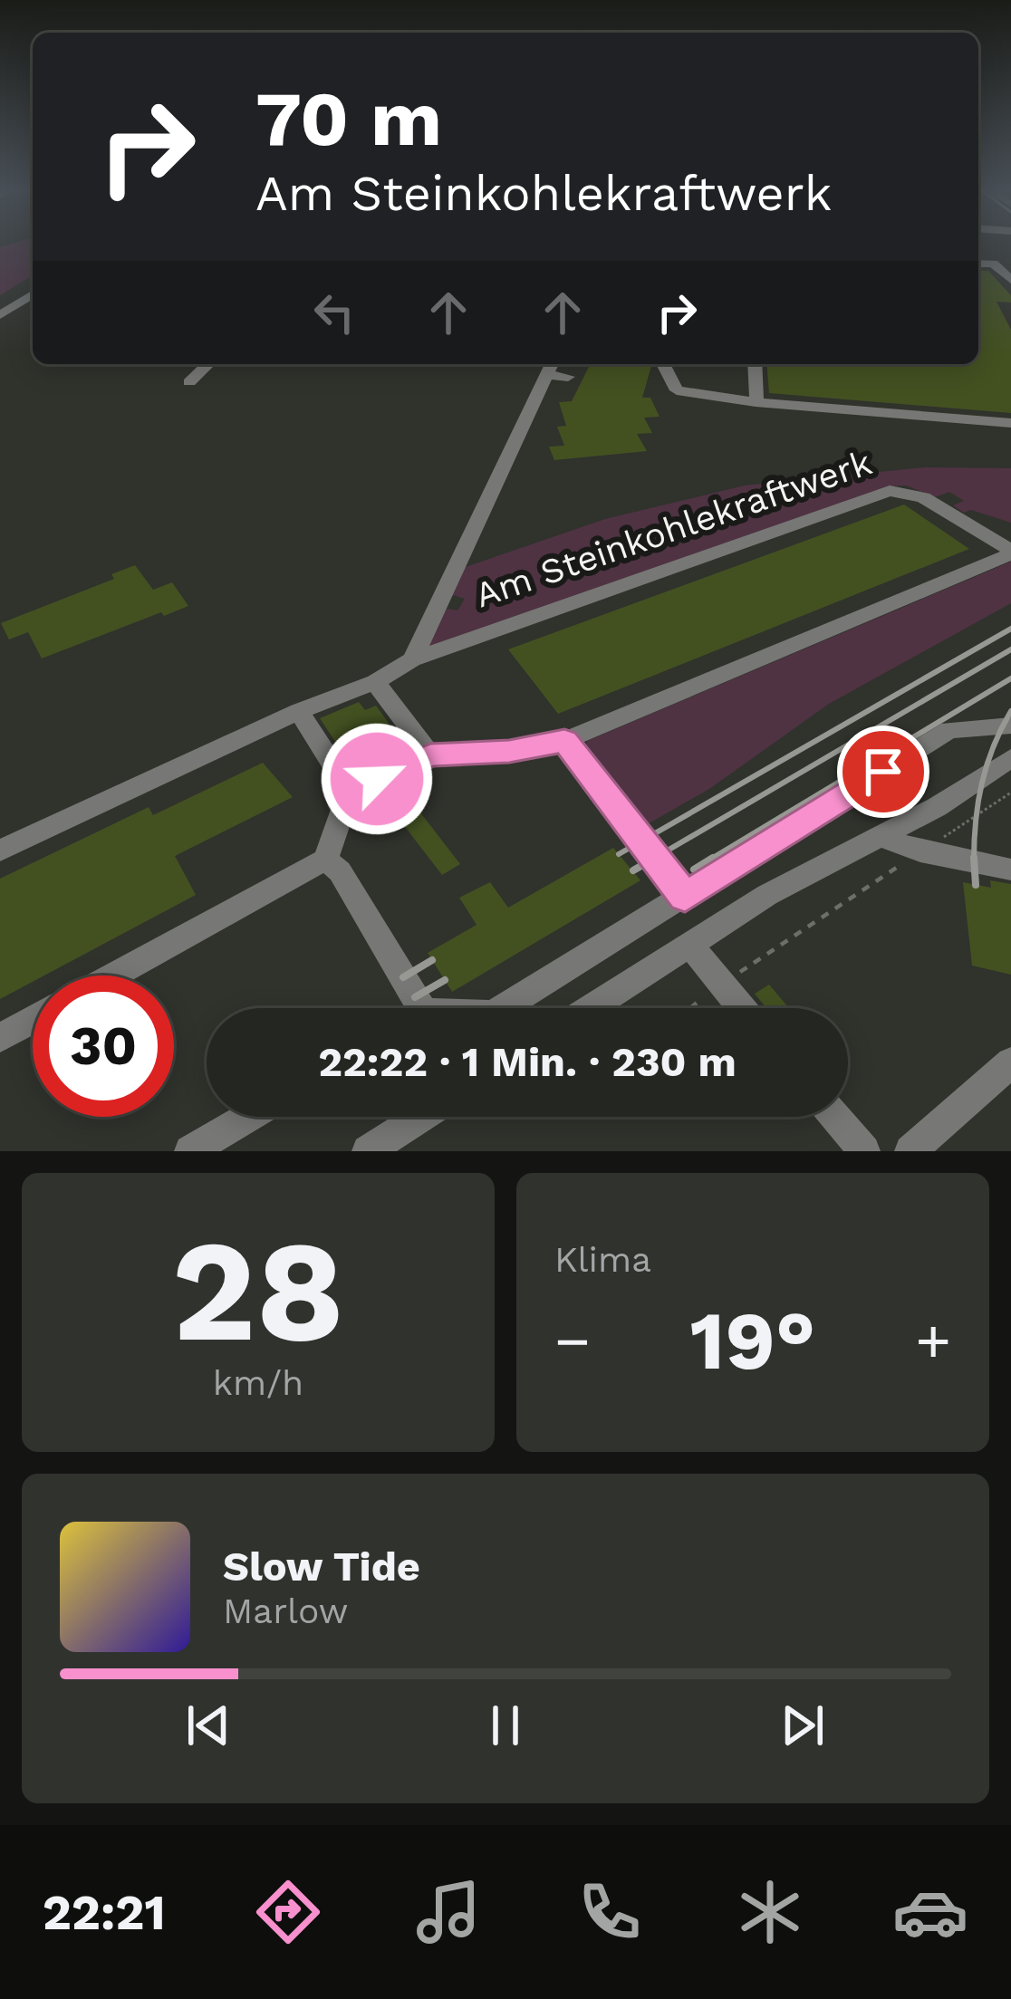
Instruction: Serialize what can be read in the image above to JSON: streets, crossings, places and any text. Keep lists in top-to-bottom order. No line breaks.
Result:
{"streets":{"street":["Am Steinkohlekraftwerk"]},"page":{"turn":["70 m","Am Steinkohlekraftwerk"],"limit":"30","trip":"22:22 · 1 Min. · 230 m","tile":[["28","km/h"],"Klima"],"heat":["−","19°","+"],"song":["Slow Tide","Marlow"],"tabs":"22:21"}}
